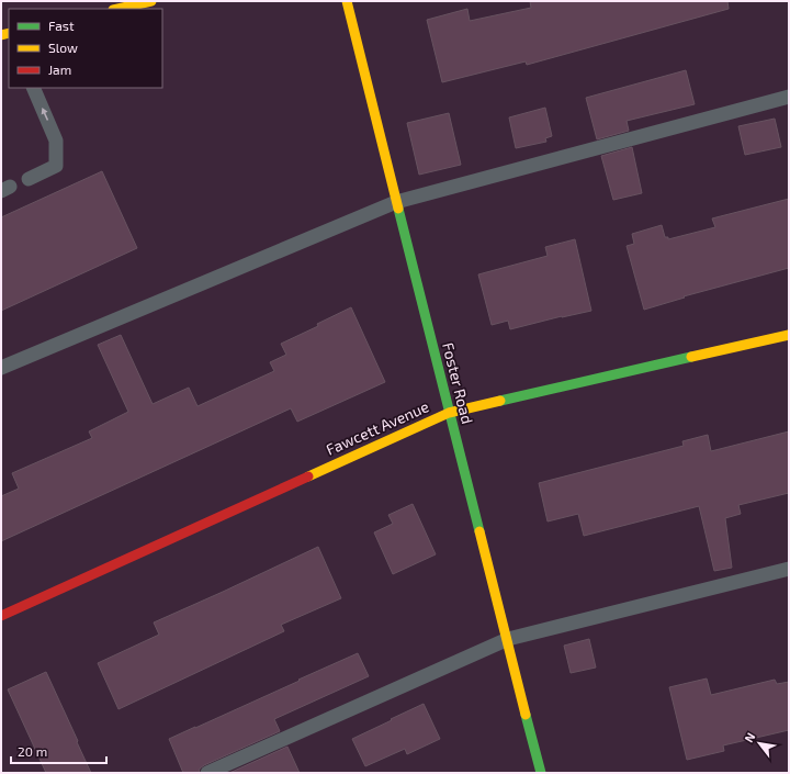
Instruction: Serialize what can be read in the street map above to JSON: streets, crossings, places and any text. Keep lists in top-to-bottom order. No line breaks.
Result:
{"streets":{"street":["Foster Road","Fawcett Avenue"]},"crossings":[["Foster Road","Fawcett Avenue"]],"legend":["Fast","Slow","Jam"],"scale_bar":"20 m","north":"top left"}
